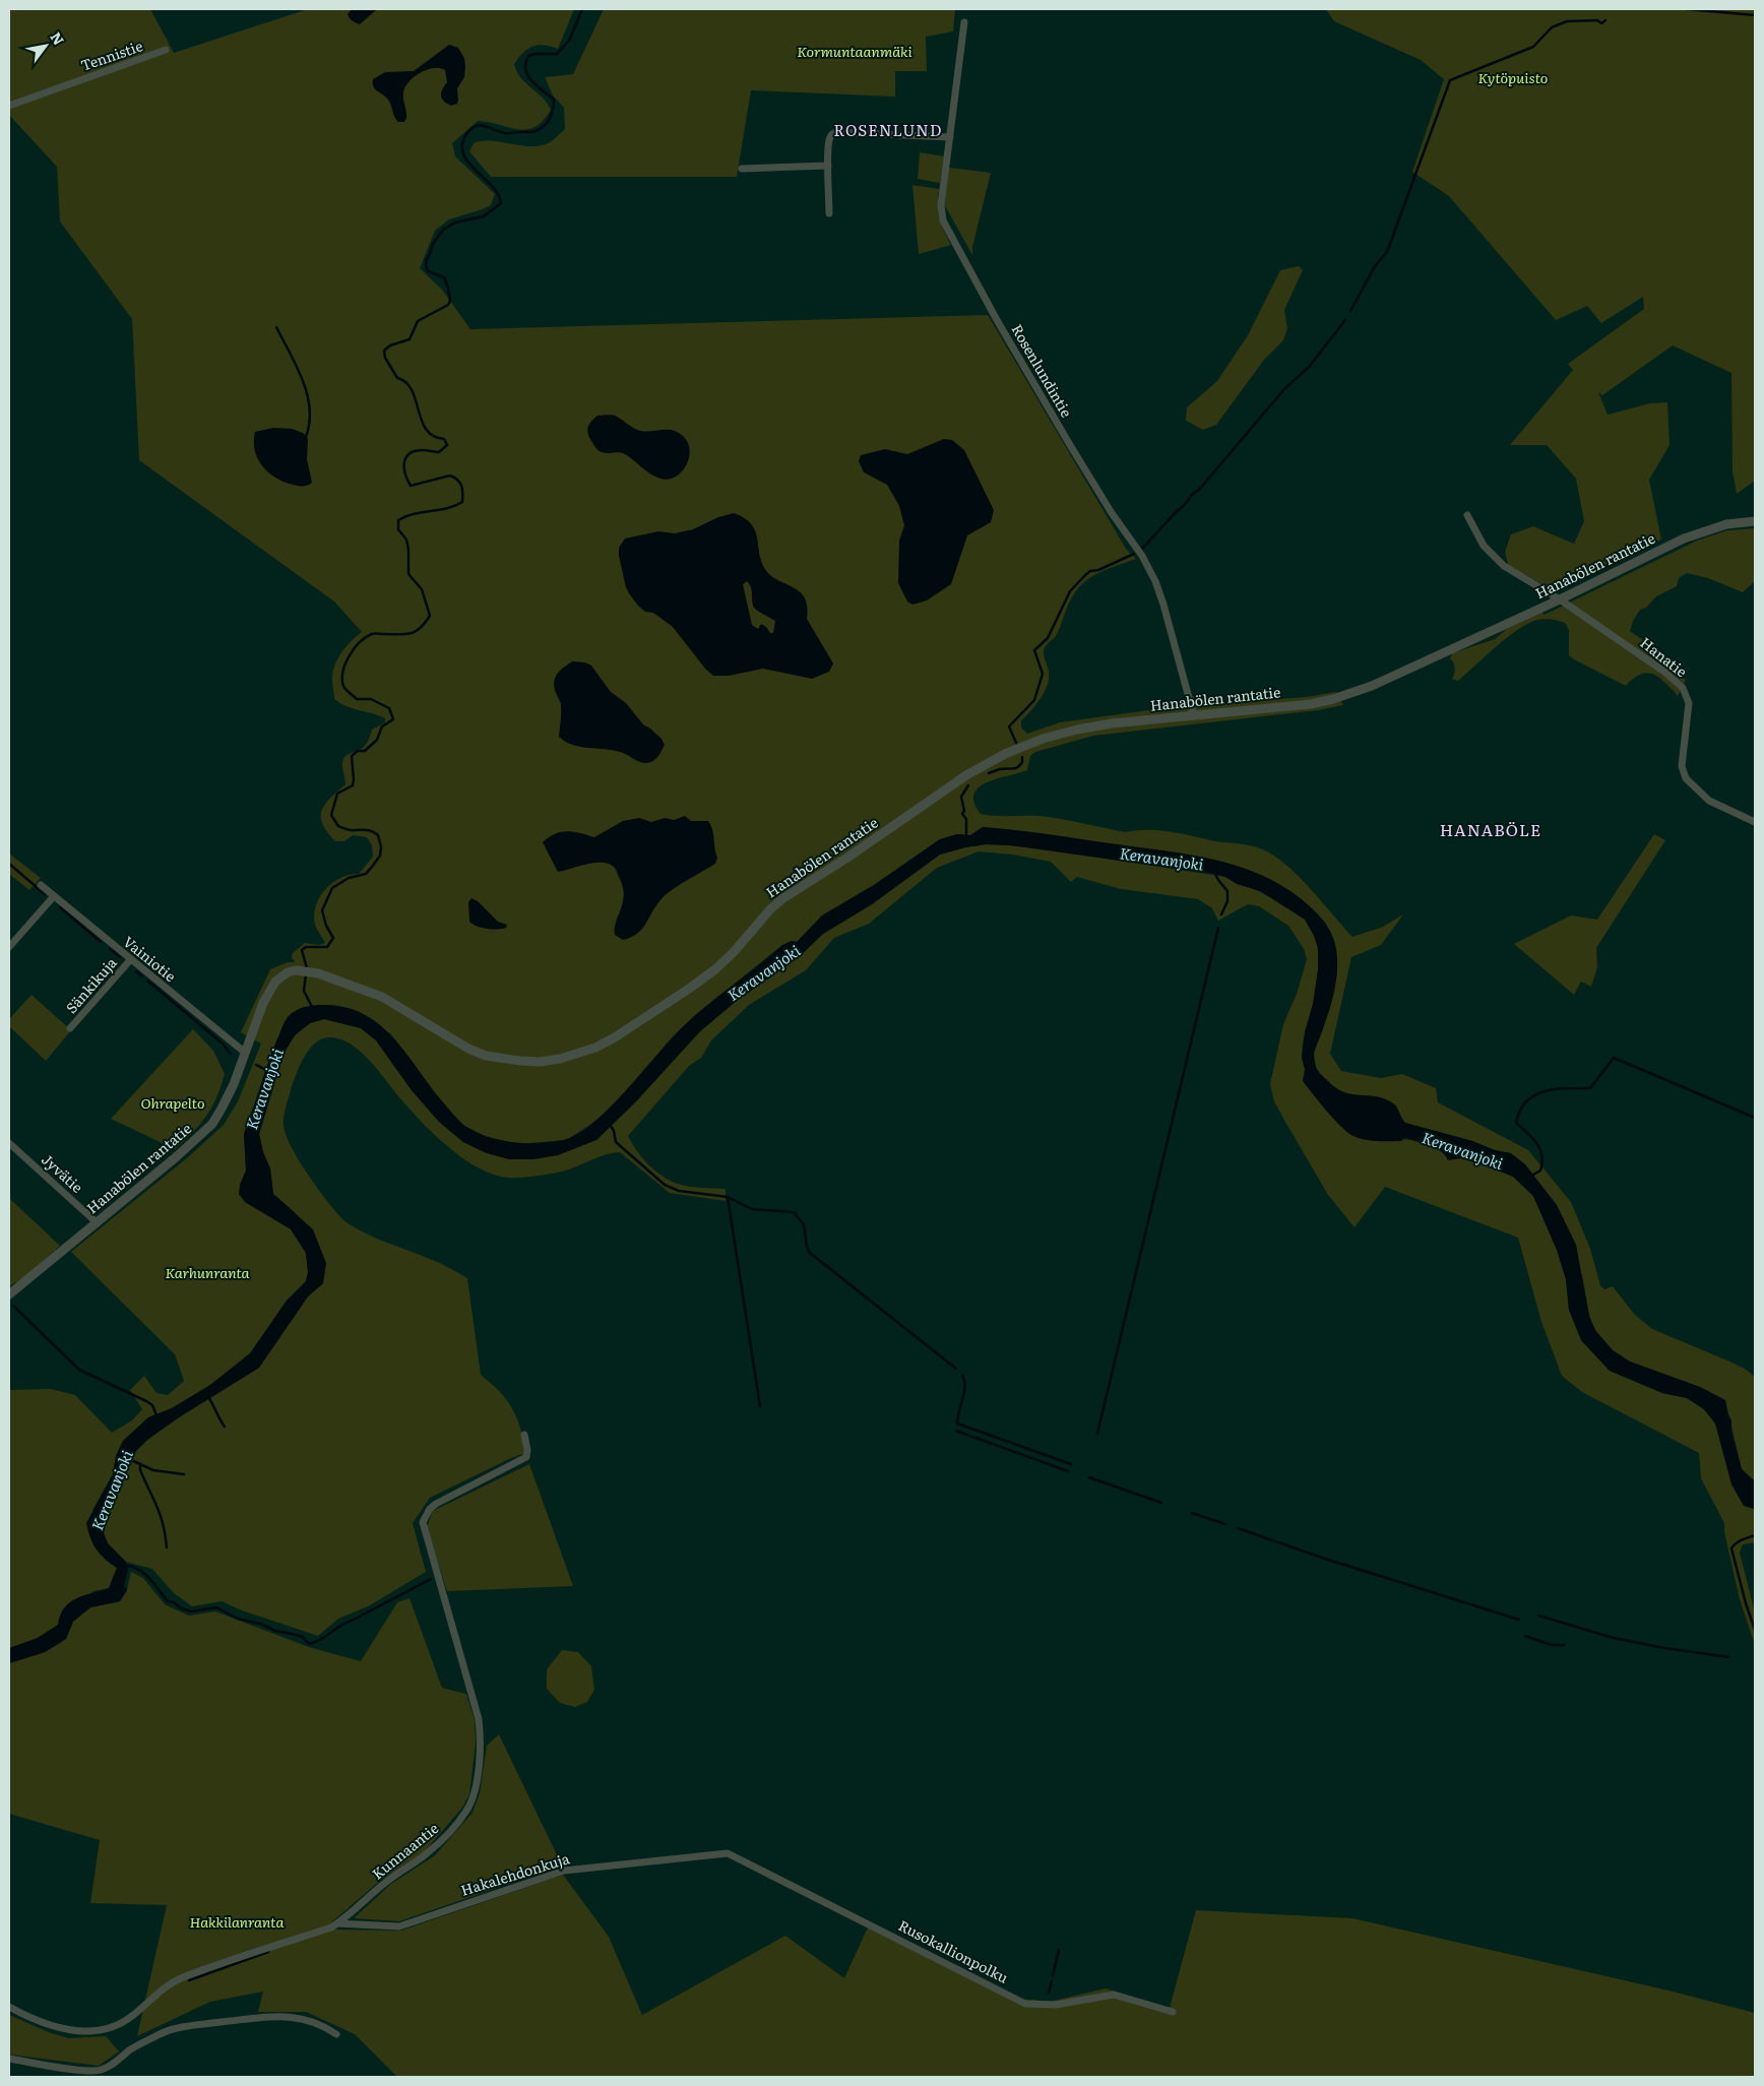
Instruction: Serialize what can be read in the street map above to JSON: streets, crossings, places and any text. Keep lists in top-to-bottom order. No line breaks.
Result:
{"streets":{"street":["Tennistie","Rosenlundintie","Hanabölen rantatie","Hanatie","Vainiotie","Sänkikuja","Jyvätie","Kunnaantie","Hakalehdonkuja","Rusokallionpolku"]},"crossings":[["Rosenlundintie","Hanabölen rantatie"],["Hanabölen rantatie","Hanatie"],["Hanabölen rantatie","Vainiotie"],["Hanabölen rantatie","Jyvätie"],["Vainiotie","Sänkikuja"],["Kunnaantie","Hakalehdonkuja"],["Hakalehdonkuja","Rusokallionpolku"]],"districts":["ROSENLUND","HANABÖLE"],"water":["Keravanjoki"],"parks":["Kormuntaanmäki","Kytöpuisto","Ohrapelto","Karhunranta","Hakkilanranta"],"north":"top right"}
